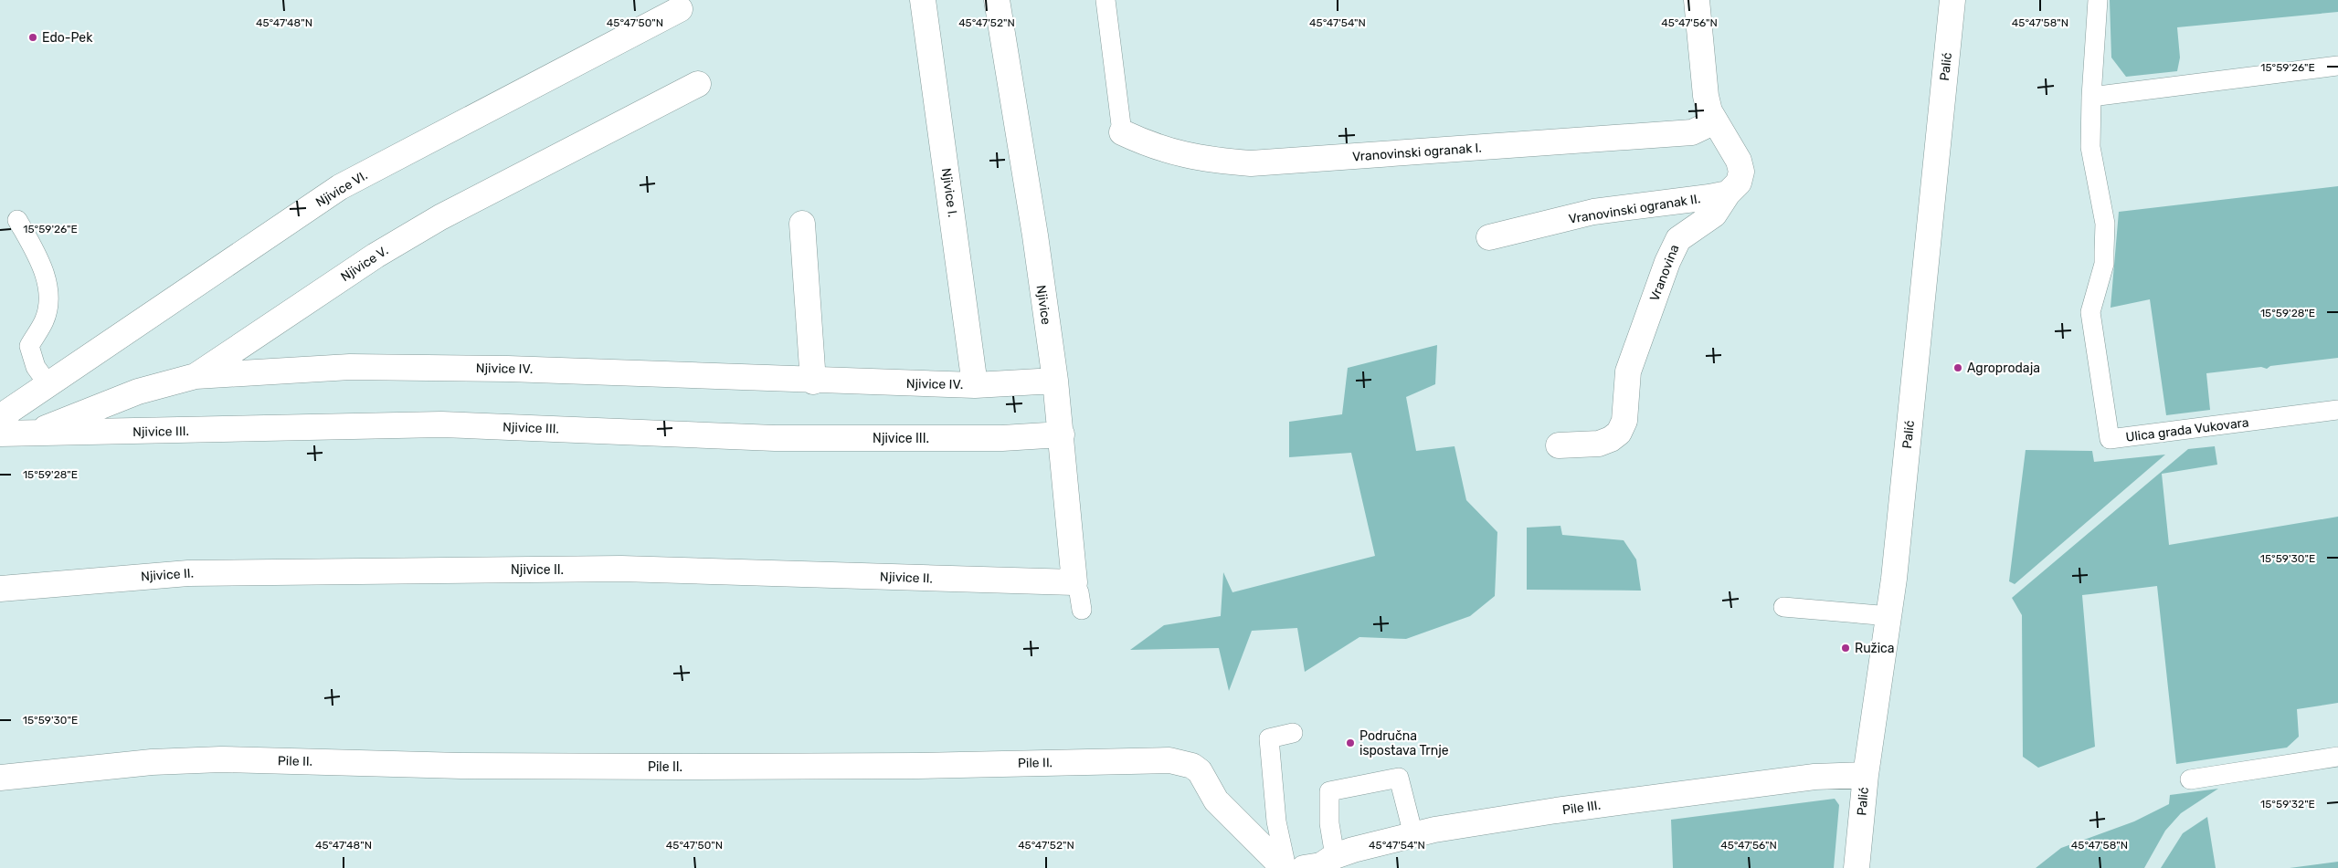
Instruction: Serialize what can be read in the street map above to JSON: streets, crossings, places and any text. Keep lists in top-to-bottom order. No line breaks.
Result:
{"streets":{"street":["Palić","Vranovinski ogranak I.","Njivice VI.","Njivice I.","Vranovinski ogranak II.","Njivice V.","Vranovina","Njivice","Njivice IV.","Njivice III.","Njivice II.","Pile II.","Pile III."],"lane":["Ulica grada Vukovara"]},"crossings":[["Palić","Pile III."],["Vranovinski ogranak I.","Vranovina"],["Njivice I.","Njivice IV."],["Vranovinski ogranak II.","Vranovina"],["Njivice V.","Njivice IV."],["Njivice V.","Njivice III."],["Njivice","Njivice IV."],["Njivice","Njivice III."],["Njivice","Njivice II."]],"places":["Edo-Pek","Agroprodaja","Ružica","Područna ispostava Trnje"],"coordinates":["45°47'48\"N","45°47'50\"N","45°47'52\"N","45°47'54\"N","45°47'56\"N","45°47'58\"N","15°59'26\"E","15°59'28\"E","15°59'30\"E","15°59'32\"E"]}
